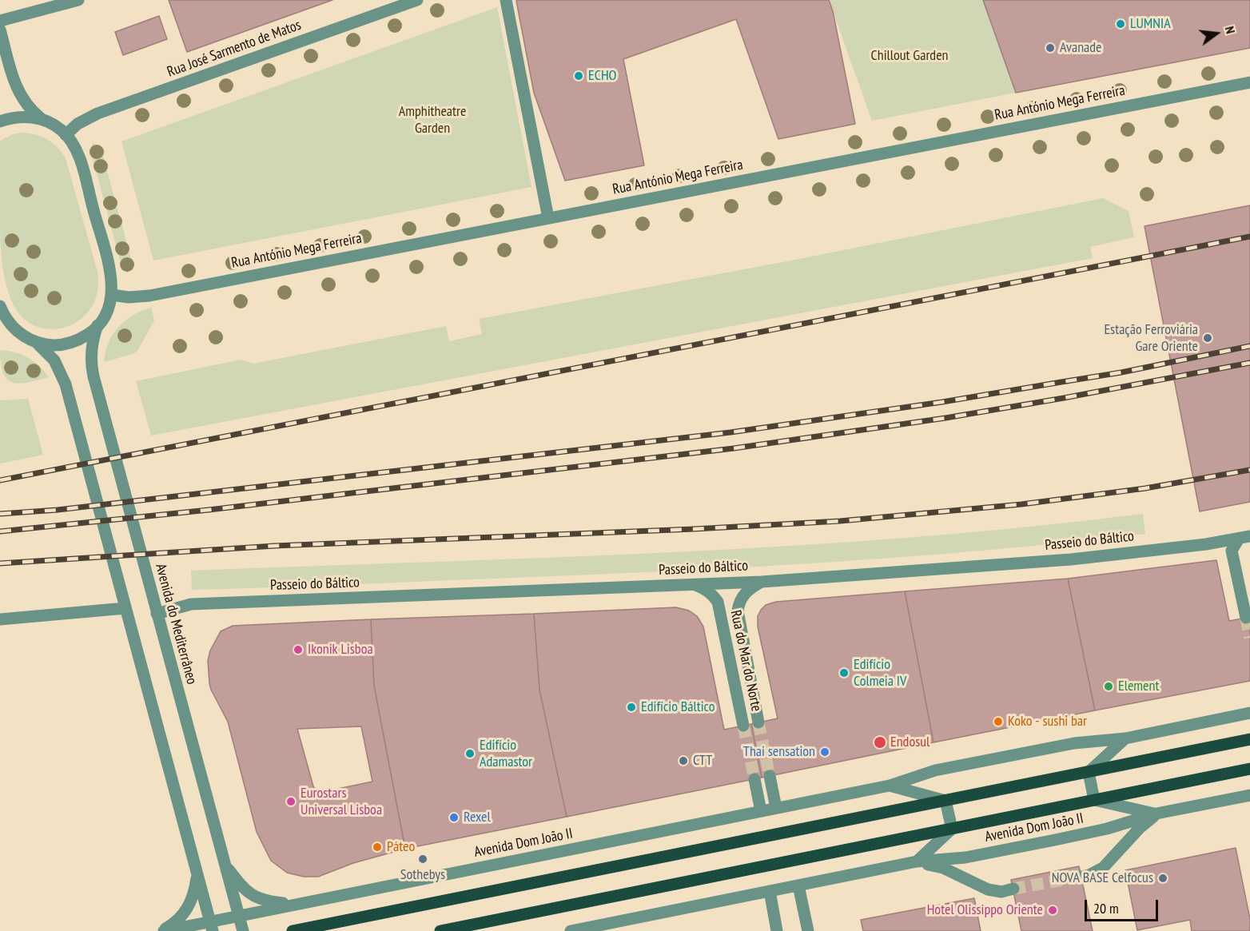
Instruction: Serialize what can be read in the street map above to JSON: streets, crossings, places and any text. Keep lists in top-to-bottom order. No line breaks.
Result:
{"streets":{"main road":["Avenida Dom João II"],"street":["Rua José Sarmento de Matos","Rua António Mega Ferreira","Passeio do Báltico","Avenida do Mediterrâneo","Rua do Mar do Norte"]},"crossings":[["Passeio do Báltico","Avenida do Mediterrâneo"],["Passeio do Báltico","Rua do Mar do Norte"],["Avenida do Mediterrâneo","Avenida Dom João II"]],"parks":["Chillout Garden","Amphitheatre Garden"],"places":["LUMNIA","Avanade","ECHO","Estação Ferroviária Gare Oriente","Ikonik Lisboa","Edifício Colmeia IV","Element","Edifício Báltico","Koko - sushi bar","Endosul","Thai sensation","Edifício Adamastor","CTT","Eurostars Universal Lisboa","Rexel","Páteo","Sothebys","NOVA BASE Celfocus","Hotel Olissippo Oriente"],"scale_bar":"20 m","north":"right"}
